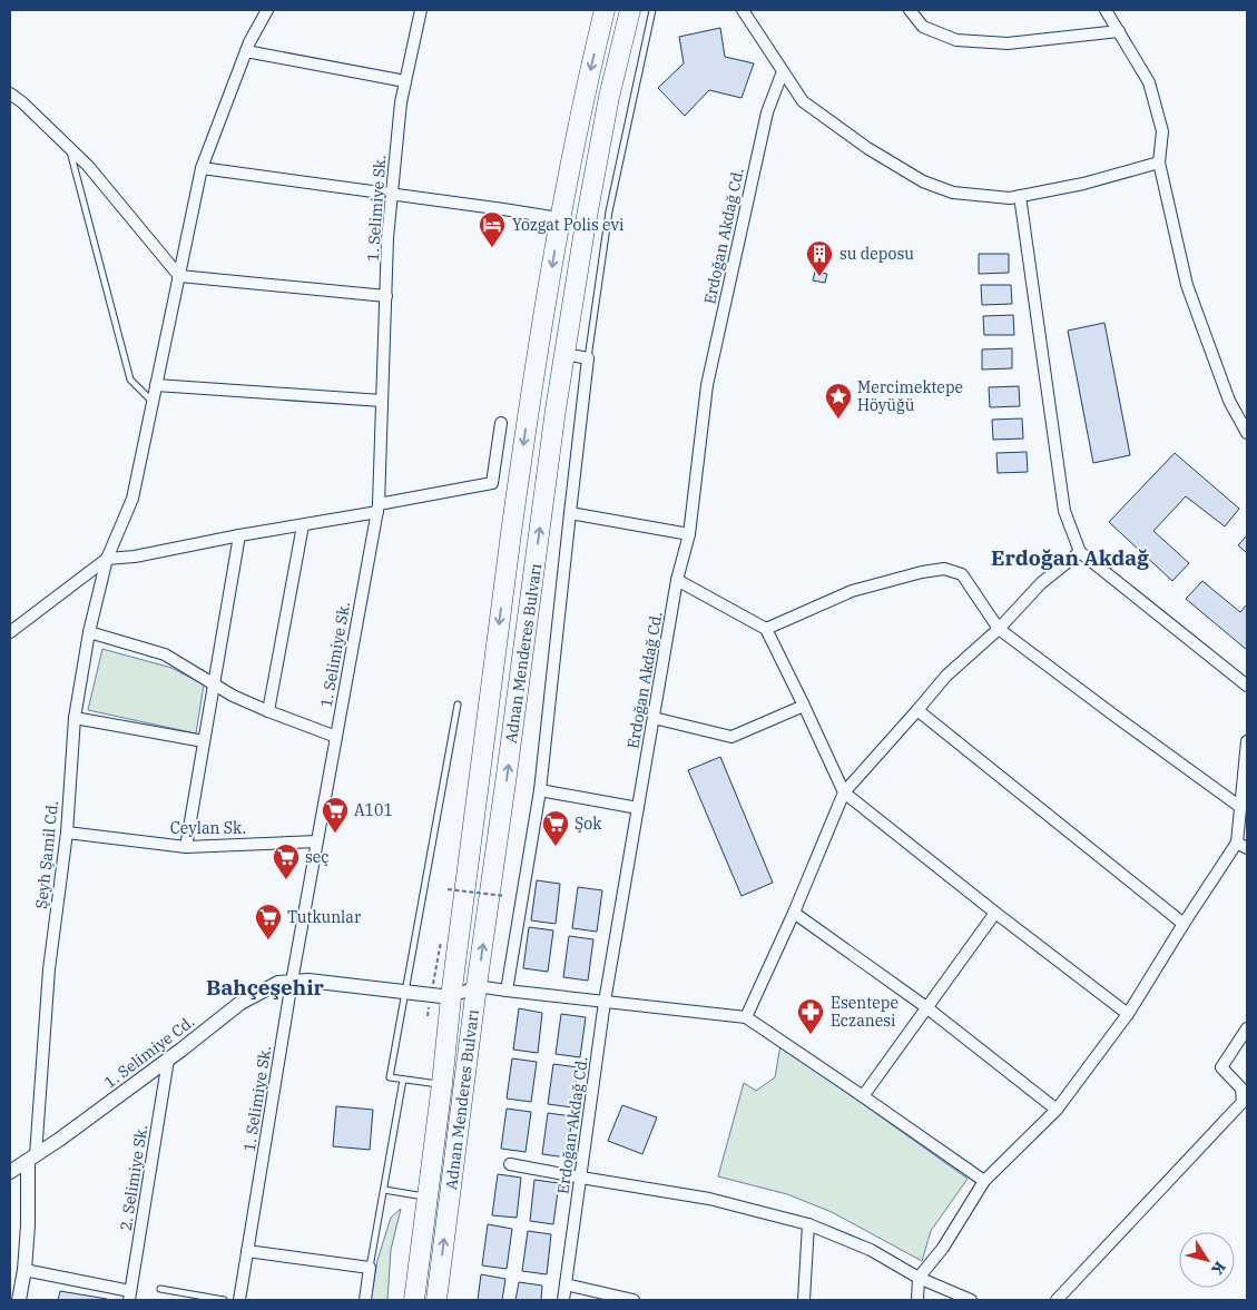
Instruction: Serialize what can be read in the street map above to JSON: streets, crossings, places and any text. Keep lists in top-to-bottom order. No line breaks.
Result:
{"streets":{"highway":["Adnan Menderes Bulvarı"],"street":["1. Selimiye Sk.","Erdoğan Akdağ Cd.","Ceylan Sk.","Şeyh Şamil Cd.","1. Selimiye Cd.","2. Selimiye Sk."]},"crossings":[["1. Selimiye Sk.","Ceylan Sk."],["1. Selimiye Sk.","1. Selimiye Cd."],["Adnan Menderes Bulvarı","1. Selimiye Cd."],["Ceylan Sk.","Şeyh Şamil Cd."],["Şeyh Şamil Cd.","1. Selimiye Cd."],["1. Selimiye Cd.","2. Selimiye Sk."]],"districts":["Erdoğan Akdağ","Bahçeşehir"],"places":{"hotel":["Yozgat Polis evi"],"building":["su deposu"],"place":["Mercimektepe Höyüğü"],"supermarket":["A101","Şok","seç","Tutkunlar"],"pharmacy":["Esentepe Eczanesi"]},"north":"bottom right"}
